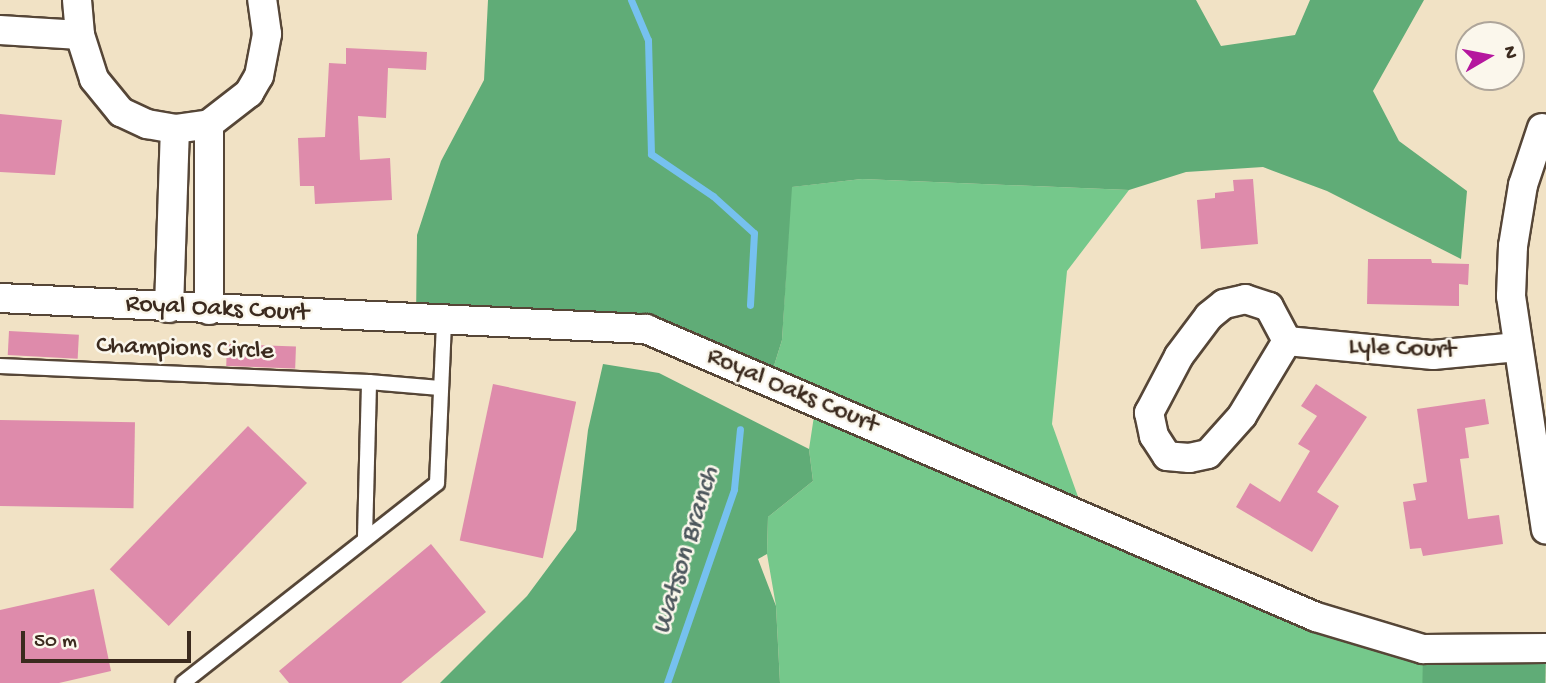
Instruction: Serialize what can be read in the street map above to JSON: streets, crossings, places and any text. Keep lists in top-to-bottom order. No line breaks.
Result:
{"streets":{"street":["Royal Oaks Court","Lyle Court"],"lane":["Champions Circle"]},"water":["Watson Branch"],"scale_bar":"50 m","north":"right"}
